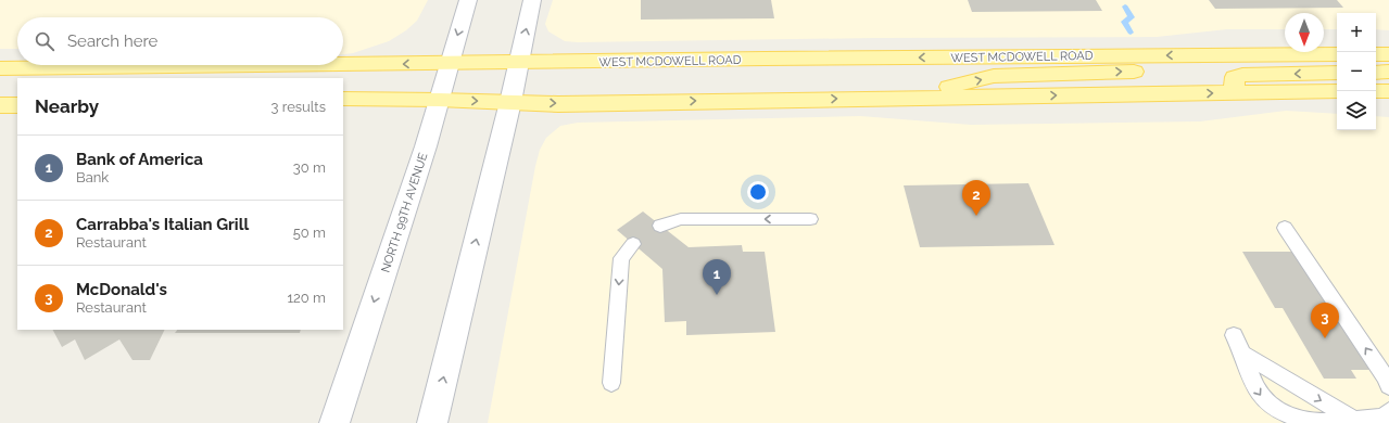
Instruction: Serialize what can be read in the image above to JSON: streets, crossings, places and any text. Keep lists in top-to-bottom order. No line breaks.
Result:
{"streets":{"main road":["WEST MCDOWELL ROAD","NORTH 99TH AVENUE"]},"crossings":[["WEST MCDOWELL ROAD","NORTH 99TH AVENUE"]],"north":"bottom","page":{"map_buttons":["+","−"],"search":"Search here","heading":["Nearby","3 results"],"list":[{"mark":"1","name":"Bank of America","note":"Bank","value":"30 m"},{"mark":"2","name":"Carrabba's Italian Grill","note":"Restaurant","value":"50 m"},{"mark":"3","name":"McDonald's","note":"Restaurant","value":"120 m"}],"pins":["2","1","3"]}}
